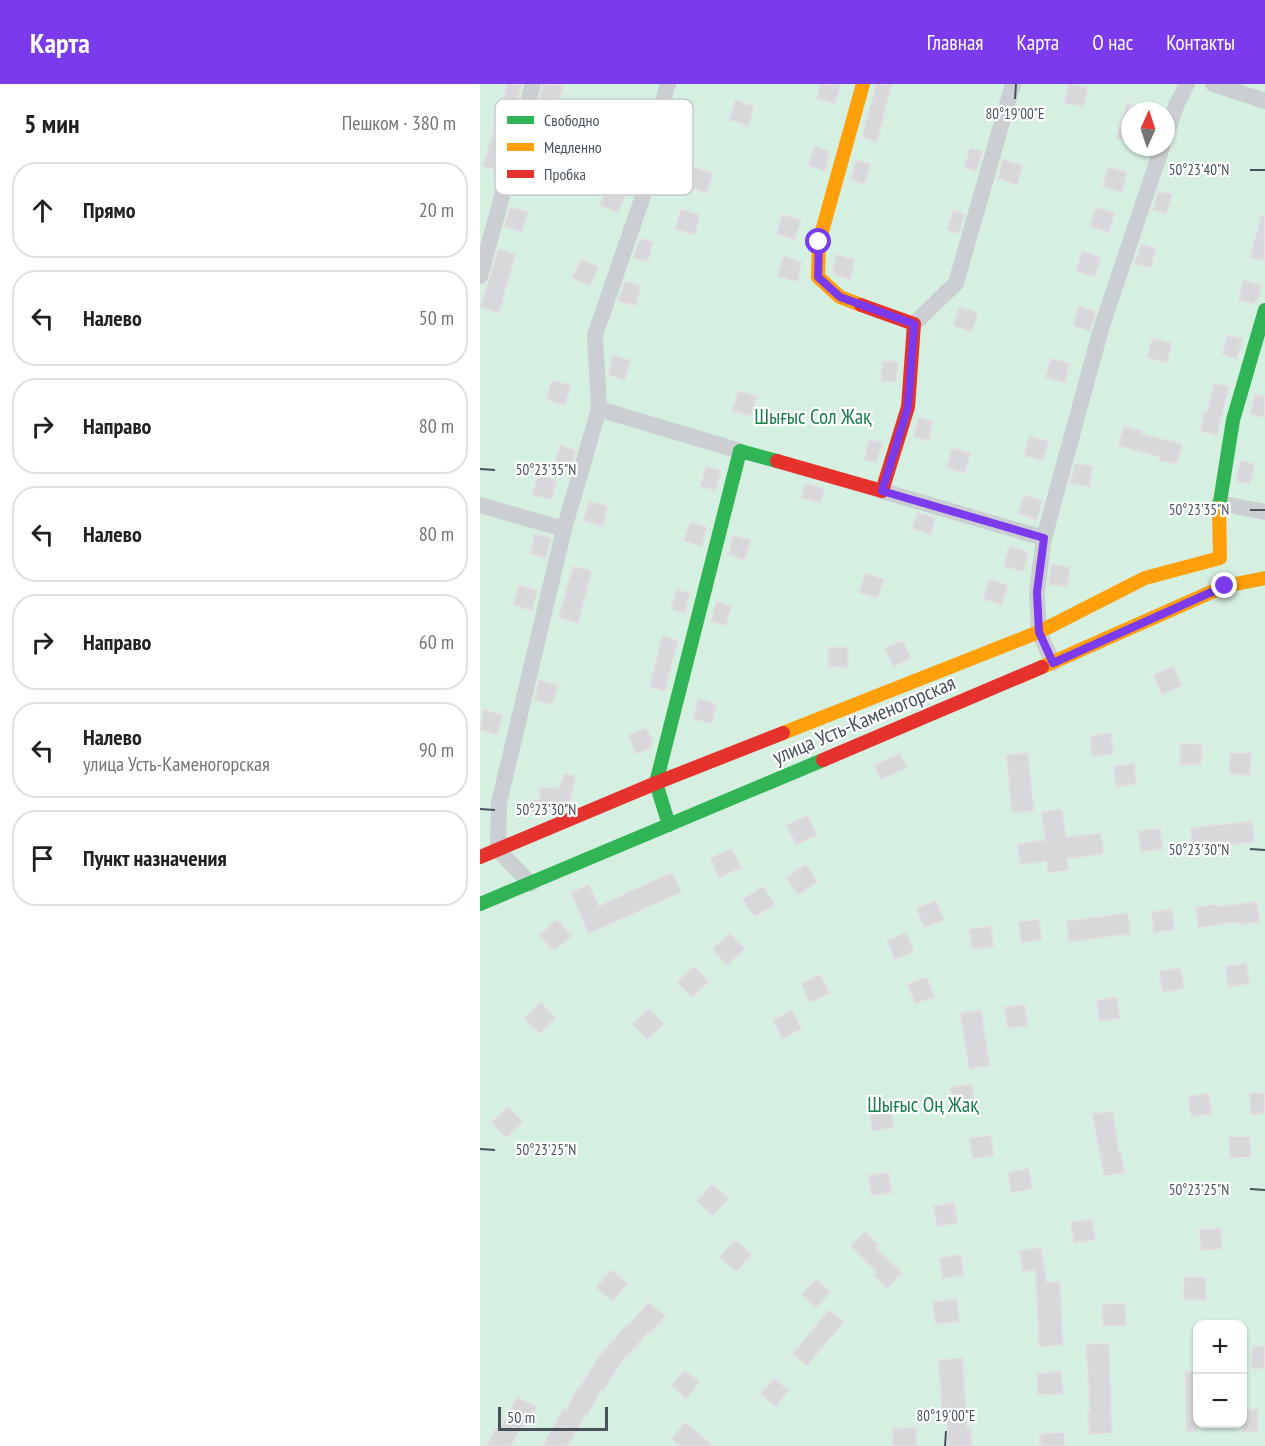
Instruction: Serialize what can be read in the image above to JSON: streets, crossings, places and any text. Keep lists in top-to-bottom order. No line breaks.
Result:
{"streets":{"street":["улица Усть-Каменогорская"]},"parks":["Шығыс Сол Жақ","Шығыс Оң Жақ"],"legend":["Свободно","Медленно","Пробка"],"scale_bar":"50 m","north":"top","page":{"header":"Карта","nav":["Главная","Карта","О нас","Контакты"],"heading":["5 мин","Пешком · 380 m"],"list":[["Прямо","20 m"],["Налево","50 m"],["Направо","80 m"],["Налево","80 m"],["Направо","60 m"],["Налево","улица Усть-Каменогорская","90 m"],"Пункт назначения"],"map_buttons":["+","−"],"scale":"50 m"},"coordinates":["80°19'00\"E","50°23'40\"N","50°23'35\"N","50°23'30\"N","50°23'25\"N"]}
